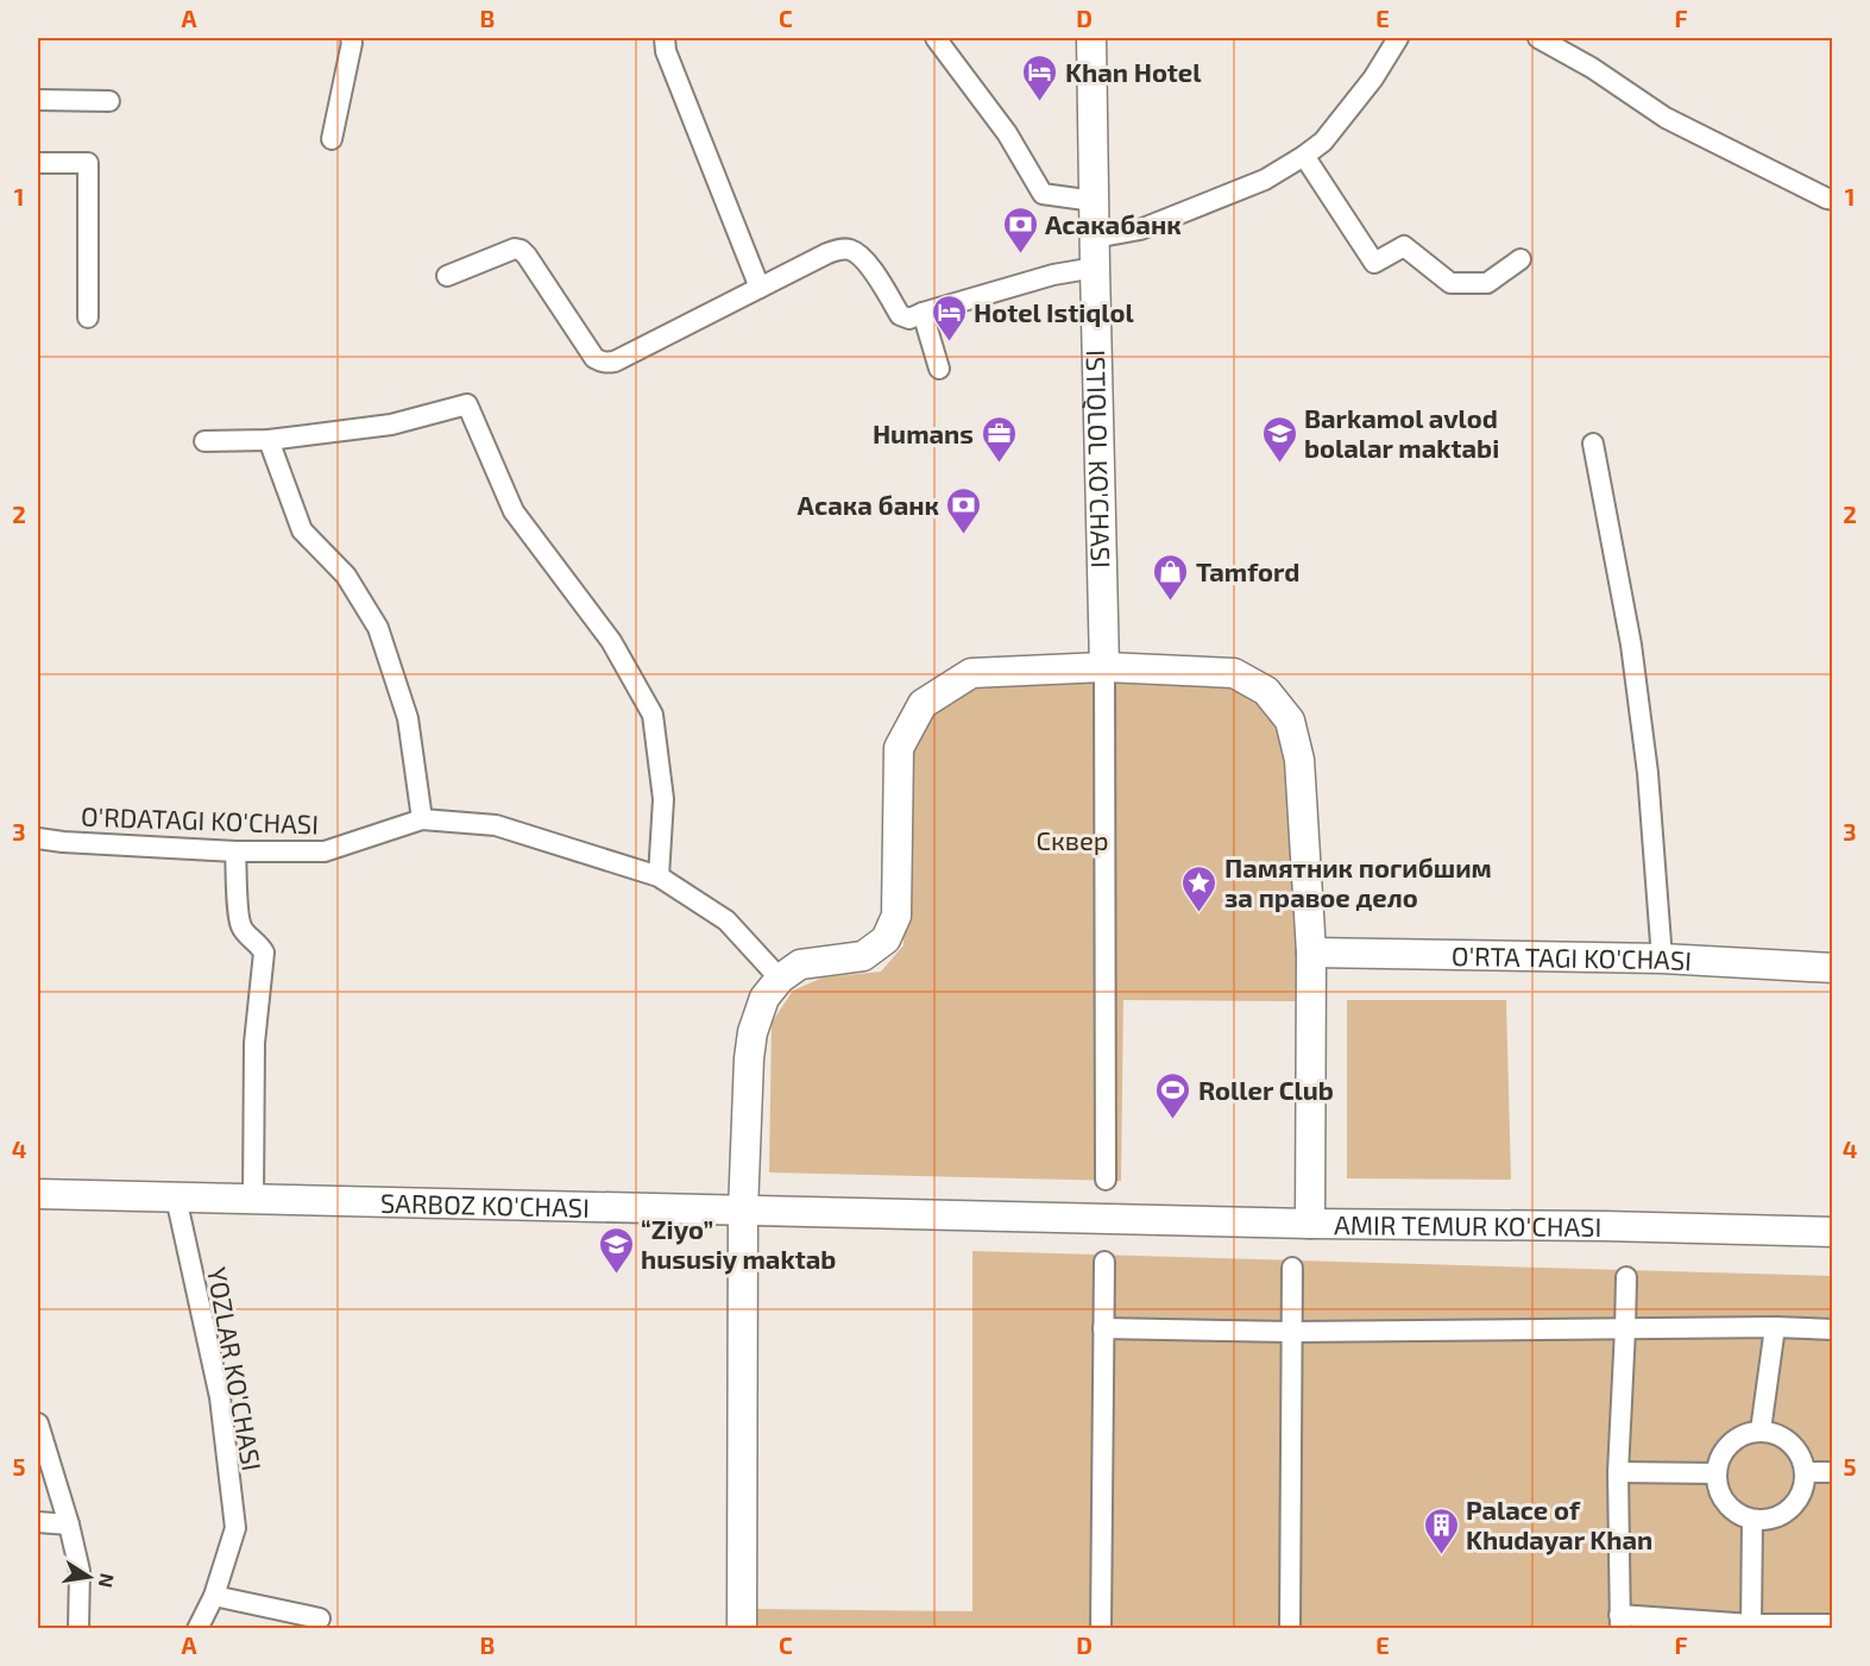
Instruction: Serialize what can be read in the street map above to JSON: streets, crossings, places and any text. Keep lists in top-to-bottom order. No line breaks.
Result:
{"streets":{"main road":["ISTIQLOL KO'CHASI","O'RTA TAGI KO'CHASI","SARBOZ KO'CHASI","AMIR TEMUR KO'CHASI"],"street":["O'RDATAGI KO'CHASI","YOZLAR KO'CHASI"]},"crossings":[["SARBOZ KO'CHASI","AMIR TEMUR KO'CHASI"],["SARBOZ KO'CHASI","YOZLAR KO'CHASI"]],"parks":["Сквер"],"places":{"hotel":["Khan Hotel","Hotel Istiqlol"],"bank":["Асакабанк","Асака банк"],"office":["Humans"],"school or university":["Barkamol avlod bolalar maktabi","“Ziyo” hususiy maktab"],"shop":["Tamford"],"place":["Памятник погибшим за правое дело"],"sports":["Roller Club"],"building":["Palace of Khudayar Khan"]},"north":"right","grid":{"columns":["A","B","C","D","E","F"],"rows":["1","2","3","4","5"]}}
